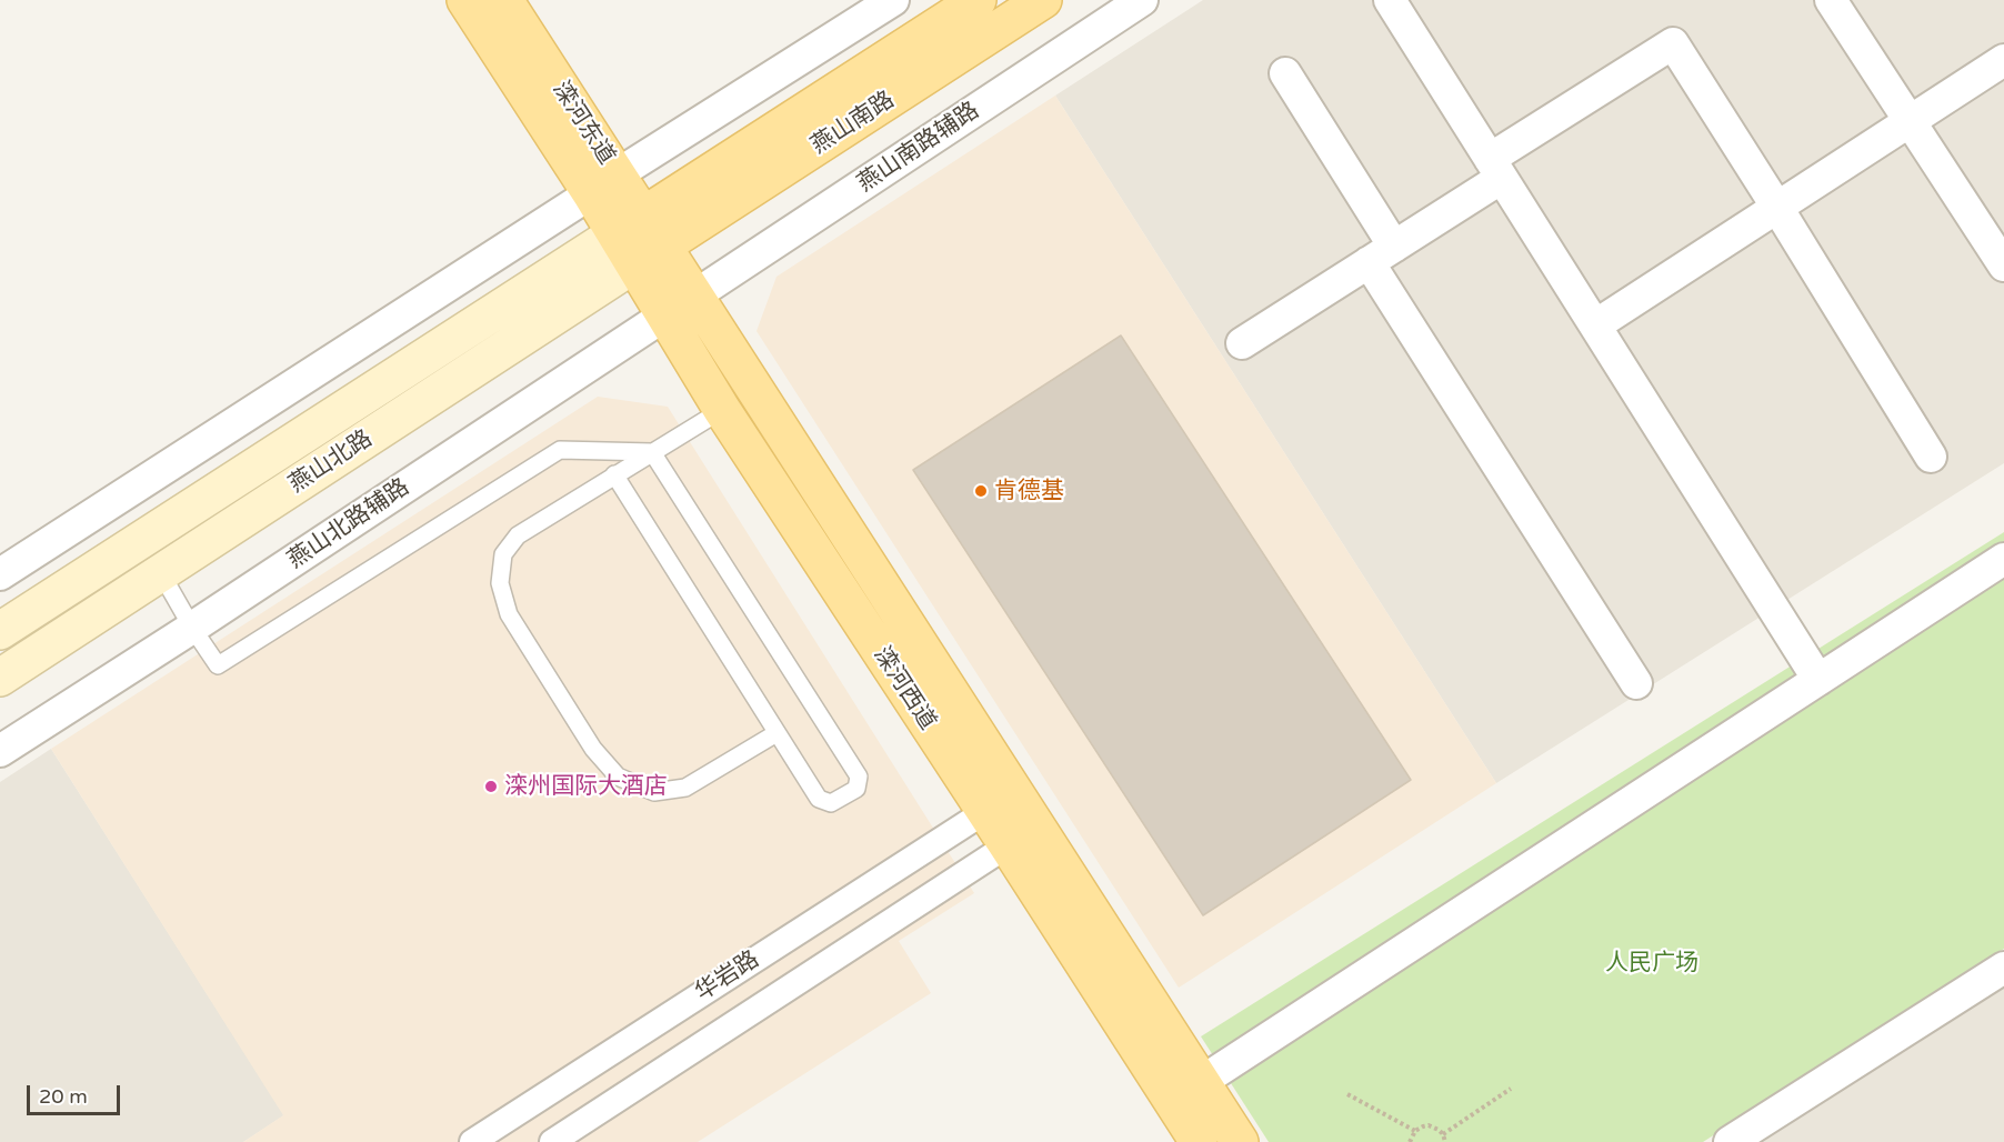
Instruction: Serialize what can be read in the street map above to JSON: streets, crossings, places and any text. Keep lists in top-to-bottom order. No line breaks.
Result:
{"streets":{"main road":["滦河东道","燕山南路","燕山北路","滦河西道"],"street":["燕山南路辅路","燕山北路辅路","华岩路"]},"crossings":[["滦河东道","燕山南路"],["滦河东道","燕山北路"],["滦河东道","滦河西道"],["燕山南路","燕山北路"],["燕山南路","滦河西道"],["燕山南路辅路","燕山北路辅路"],["燕山南路辅路","滦河西道"],["燕山北路","滦河西道"],["燕山北路辅路","滦河西道"],["滦河西道","华岩路"]],"parks":["人民广场"],"places":["肯德基","滦州国际大酒店"],"scale_bar":"20 m"}
